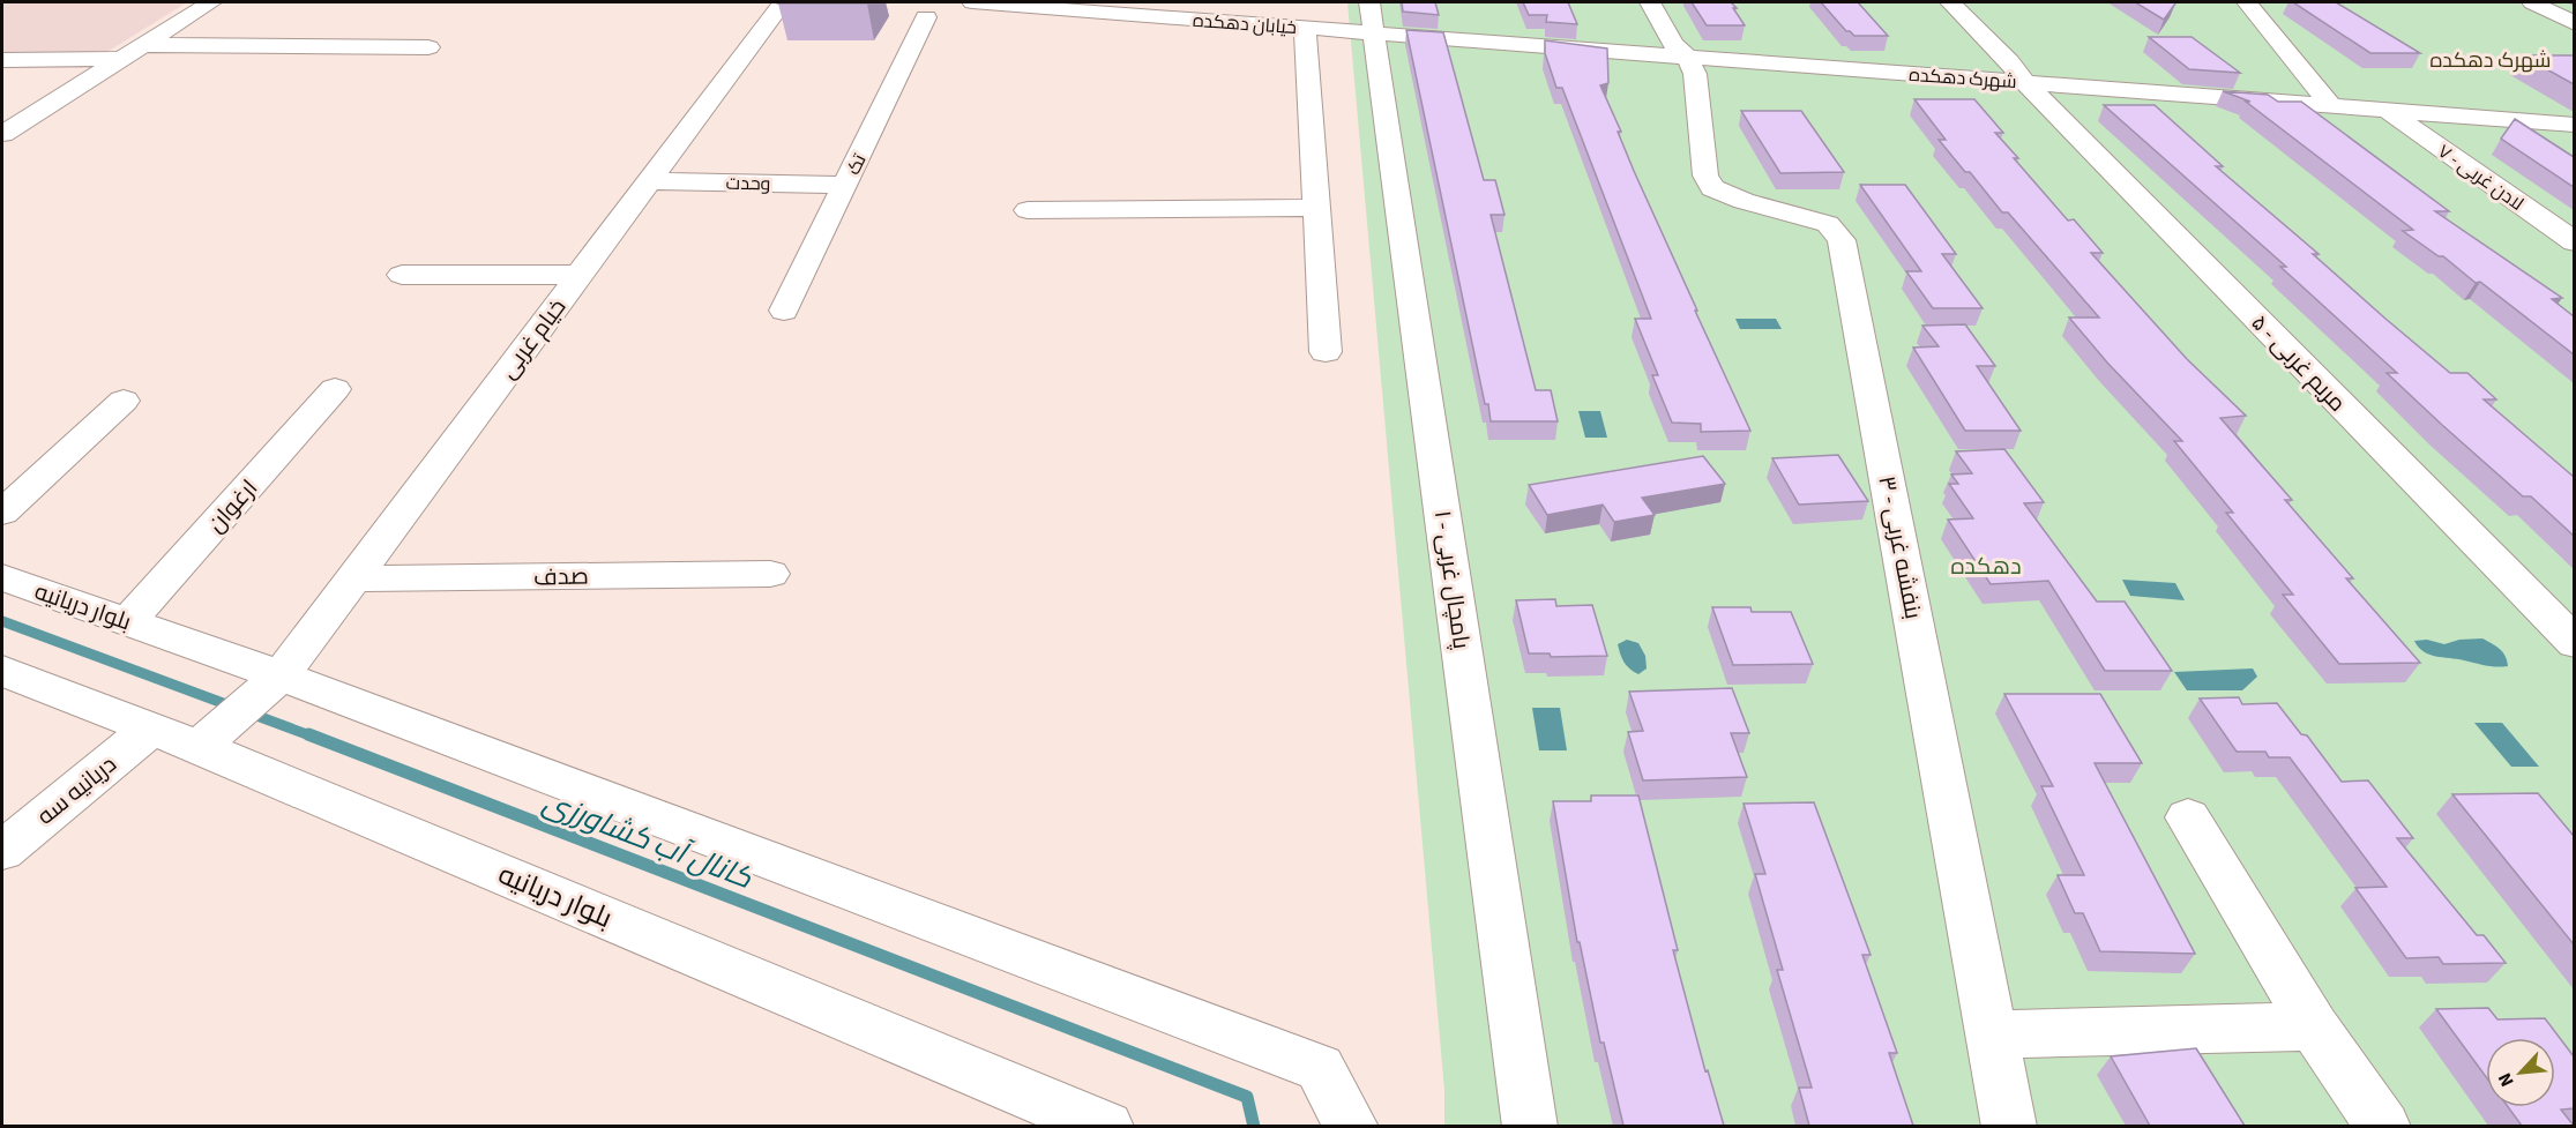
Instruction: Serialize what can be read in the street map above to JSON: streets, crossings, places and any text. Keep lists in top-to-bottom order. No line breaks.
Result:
{"streets":{"street":["خیابان دهکده","شهرک دهکده","تک","لادن غربی - ۷","وحدت","خیام غربی","مریم غربی - ۵","ارغوان","بنفشه غربی - ۳","صدف","پامچال غربی - ۱","بلوار دریانیه","دریانیه سه"]},"crossings":[["خیابان دهکده","شهرک دهکده"],["خیابان دهکده","پامچال غربی - ۱"],["شهرک دهکده","لادن غربی - ۷"],["شهرک دهکده","مریم غربی - ۵"],["شهرک دهکده","بنفشه غربی - ۳"],["شهرک دهکده","پامچال غربی - ۱"],["تک","وحدت"],["وحدت","خیام غربی"],["خیام غربی","صدف"],["خیام غربی","بلوار دریانیه"],["ارغوان","بلوار دریانیه"],["بلوار دریانیه","دریانیه سه"]],"districts":["شهرک دهکده"],"water":["کانال آب کشاورزی"],"parks":["دهکده"],"north":"bottom left"}
